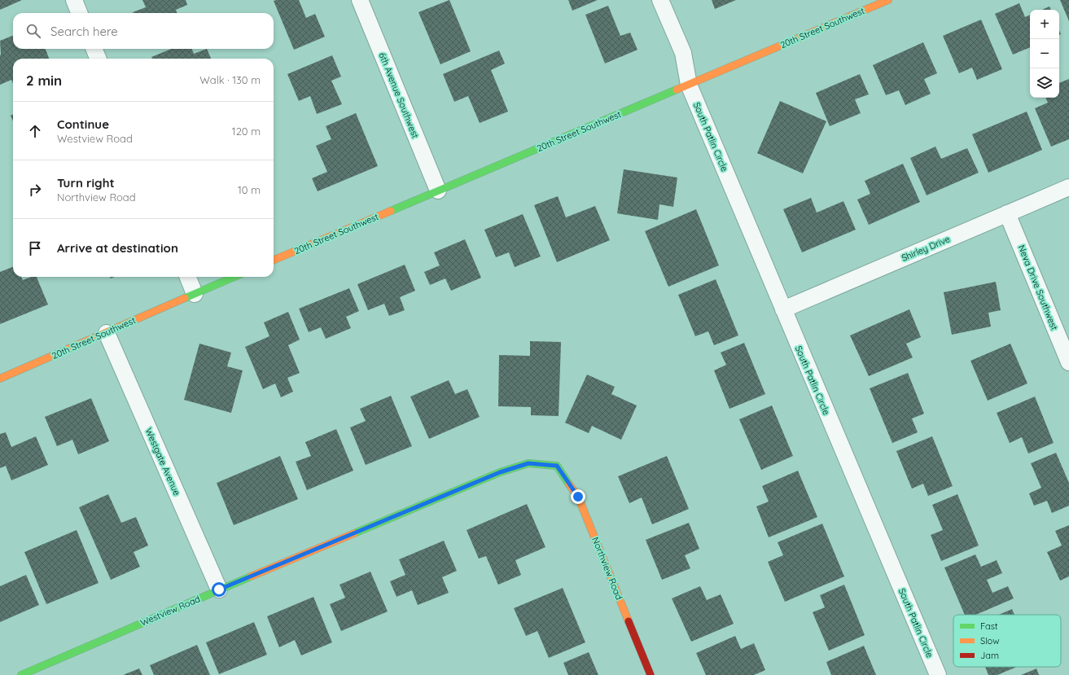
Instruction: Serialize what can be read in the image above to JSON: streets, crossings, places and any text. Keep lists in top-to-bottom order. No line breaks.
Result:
{"streets":{"street":["20th Street Southwest","6th Avenue Southwest","South Patlin Circle","Shirley Drive","Neva Drive Southwest","Westgate Avenue","Northview Road","Westview Road"]},"crossings":[["20th Street Southwest","6th Avenue Southwest"],["20th Street Southwest","South Patlin Circle"],["20th Street Southwest","Westgate Avenue"],["South Patlin Circle","Shirley Drive"],["Shirley Drive","Neva Drive Southwest"],["Westgate Avenue","Westview Road"],["Northview Road","Westview Road"]],"legend":["Fast","Slow","Jam"],"page":{"map_buttons":["+","−"],"search":"Search here","heading":["2 min","Walk · 130 m"],"list":[["Continue","Westview Road","120 m"],["Turn right","Northview Road","10 m"],"Arrive at destination"]}}
